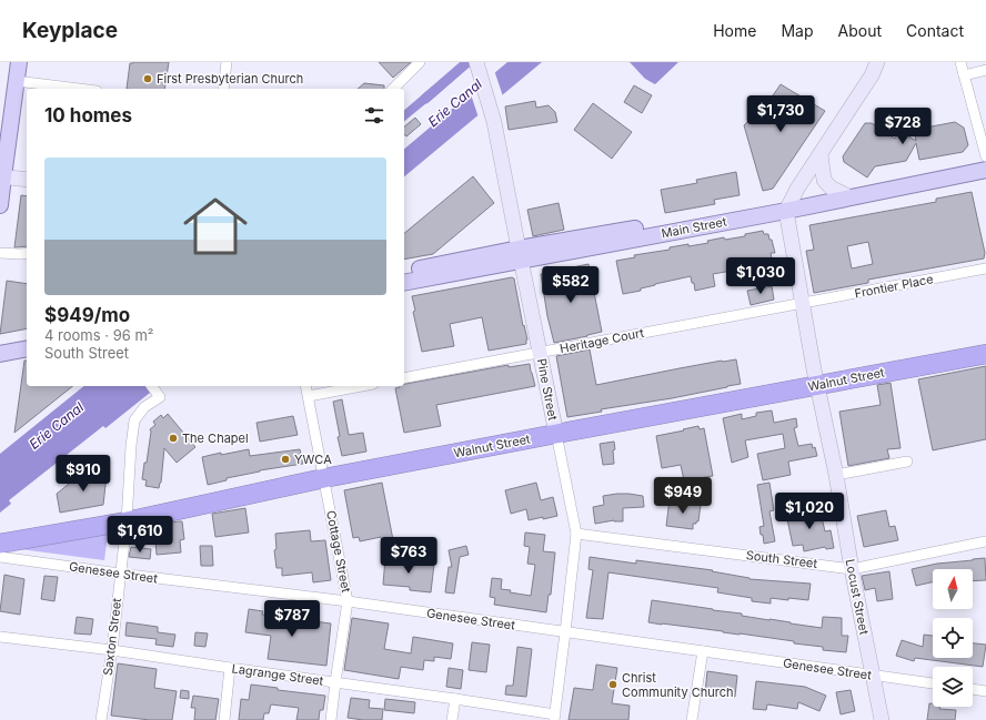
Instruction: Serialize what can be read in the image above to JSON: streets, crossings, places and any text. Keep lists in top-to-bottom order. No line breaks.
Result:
{"streets":{"highway":["Walnut Street"],"main road":["Main Street"],"street":["Frontier Place","Heritage Court","Pine Street","Cottage Street","South Street","Genesee Street","Locust Street","Saxton Street","Lagrange Street"]},"crossings":[["Main Street","Pine Street"],["Main Street","Locust Street"],["Frontier Place","Heritage Court"],["Frontier Place","Locust Street"],["Heritage Court","Pine Street"],["Heritage Court","Locust Street"],["Walnut Street","Pine Street"],["Walnut Street","Cottage Street"],["Walnut Street","Locust Street"],["Walnut Street","Saxton Street"],["Pine Street","South Street"],["Pine Street","Genesee Street"],["Pine Street","Lagrange Street"],["Cottage Street","Genesee Street"],["Cottage Street","Lagrange Street"],["South Street","Locust Street"],["Genesee Street","Locust Street"],["Genesee Street","Saxton Street"],["Saxton Street","Lagrange Street"]],"water":["Erie Canal"],"places":["First Presbyterian Church","The Chapel","YWCA","Christ Community Church"],"north":"top","page":{"header":"Keyplace","nav":["Home","Map","About","Contact"],"heading":"10 homes","price":["$1,730","$728","$1,030","$582","$910","$949","$1,020","$1,610","$763","$787"],"list":[{"name":"$949/mo","note":"4 rooms · 96 m² · South Street"}]}}
